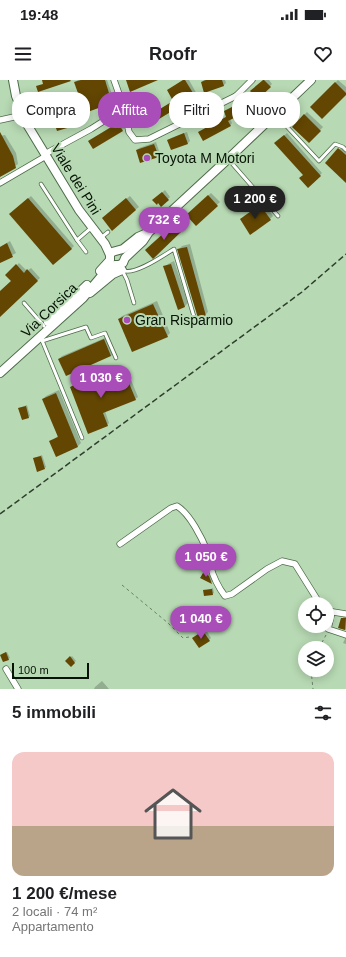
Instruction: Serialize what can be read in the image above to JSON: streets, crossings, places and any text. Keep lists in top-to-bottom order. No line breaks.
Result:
{"streets":{"main road":["Viale dei Pini","Via Corsica"]},"crossings":[["Viale dei Pini","Via Corsica"]],"places":["Toyota M Motori","Gran Risparmio"],"scale_bar":"100 m","page":{"status":"19:48","header":"Roofr","chip":["Compra","Affitta","Filtri","Nuovo"],"price":["1 200 €","732 €","1 030 €","1 050 €","1 040 €"],"scale":"100 m","heading":"5 immobili","list":[{"name":"1 200 €/mese","note":"2 locali · 74 m² · Appartamento"}]}}
